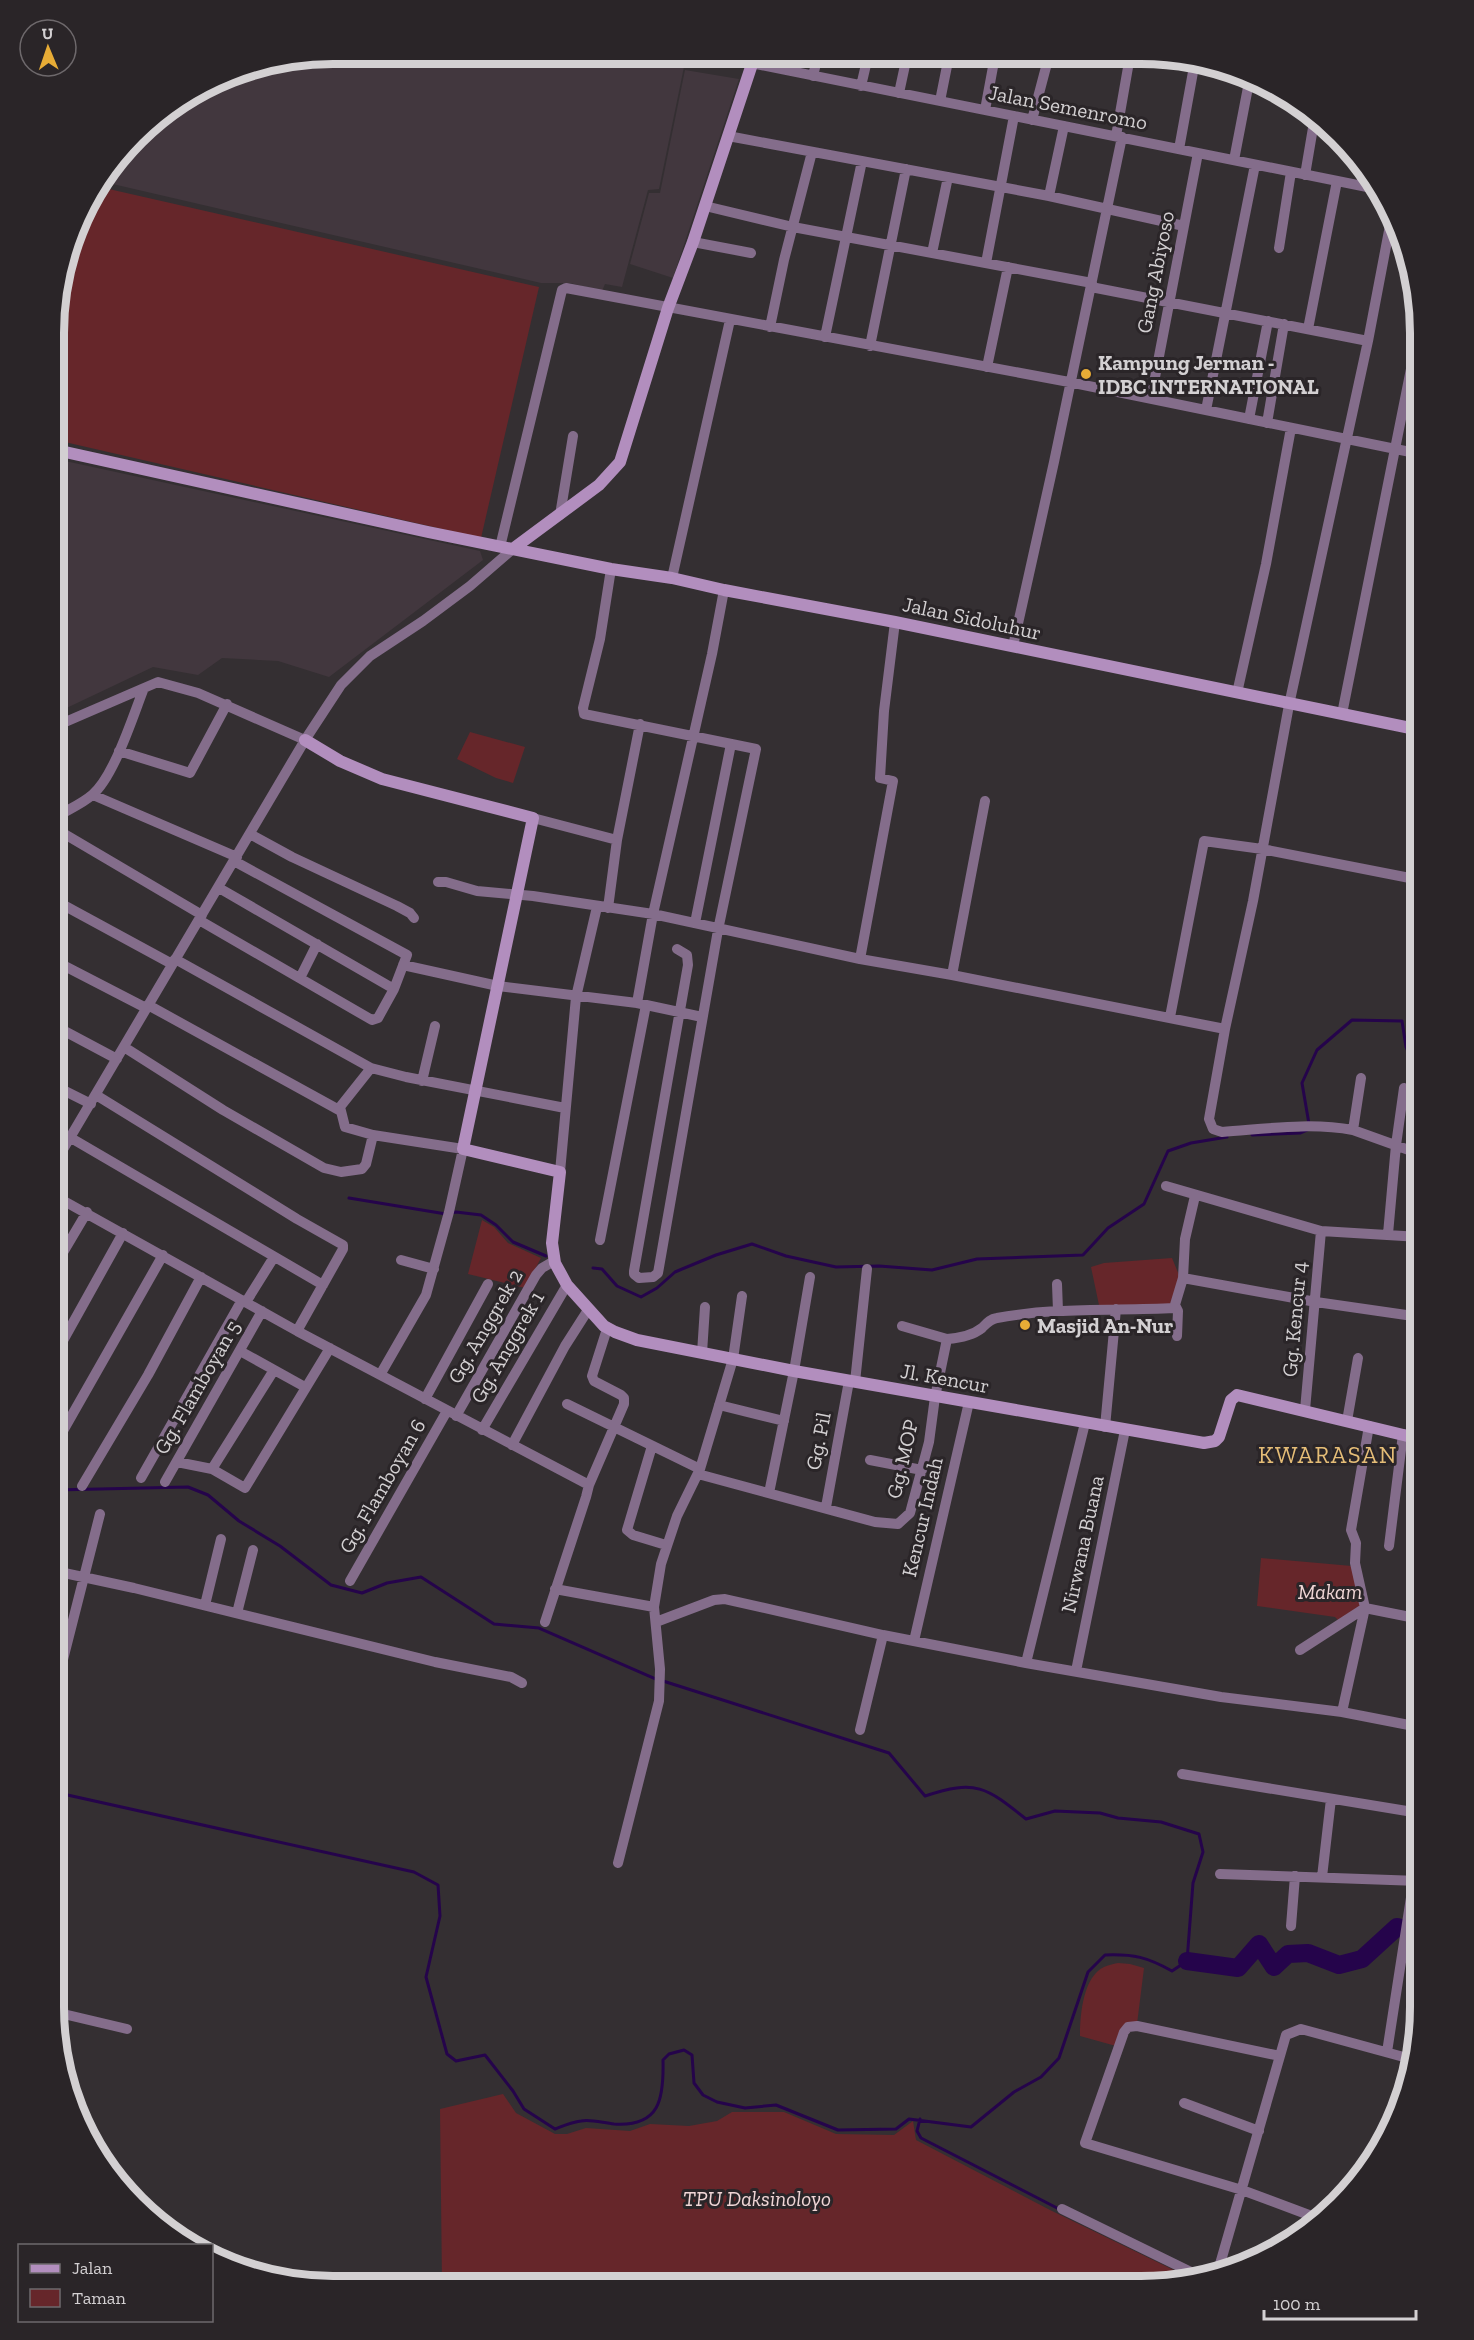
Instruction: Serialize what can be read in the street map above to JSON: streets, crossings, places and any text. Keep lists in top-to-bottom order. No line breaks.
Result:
{"streets":{"street":["Jalan Semenromo","Gang Abiyoso","Jalan Sidoluhur","Gg. Kencur 4","Gg. Anggrek 2","Gg. Anggrek 1","Jl. Kencur","Gg. Flamboyan 5","Gg. Pil","Gg. MOP","Gg. Flamboyan 6","Kencur Indah","Nirwana Buana"]},"crossings":[["Jalan Semenromo","Gang Abiyoso"],["Gg. Kencur 4","Jl. Kencur"],["Gg. Anggrek 2","Jl. Kencur"],["Gg. Anggrek 2","Gg. Flamboyan 6"],["Gg. Anggrek 1","Jl. Kencur"],["Jl. Kencur","Gg. Pil"],["Jl. Kencur","Gg. MOP"],["Jl. Kencur","Kencur Indah"],["Jl. Kencur","Nirwana Buana"],["Gg. Pil","Gg. MOP"]],"districts":["KWARASAN"],"parks":["Makam","TPU Daksinoloyo"],"places":["Kampung Jerman - IDBC INTERNATIONAL","Masjid An-Nur"],"legend":["Jalan","Taman"],"scale_bar":"100 m","north":"top"}
